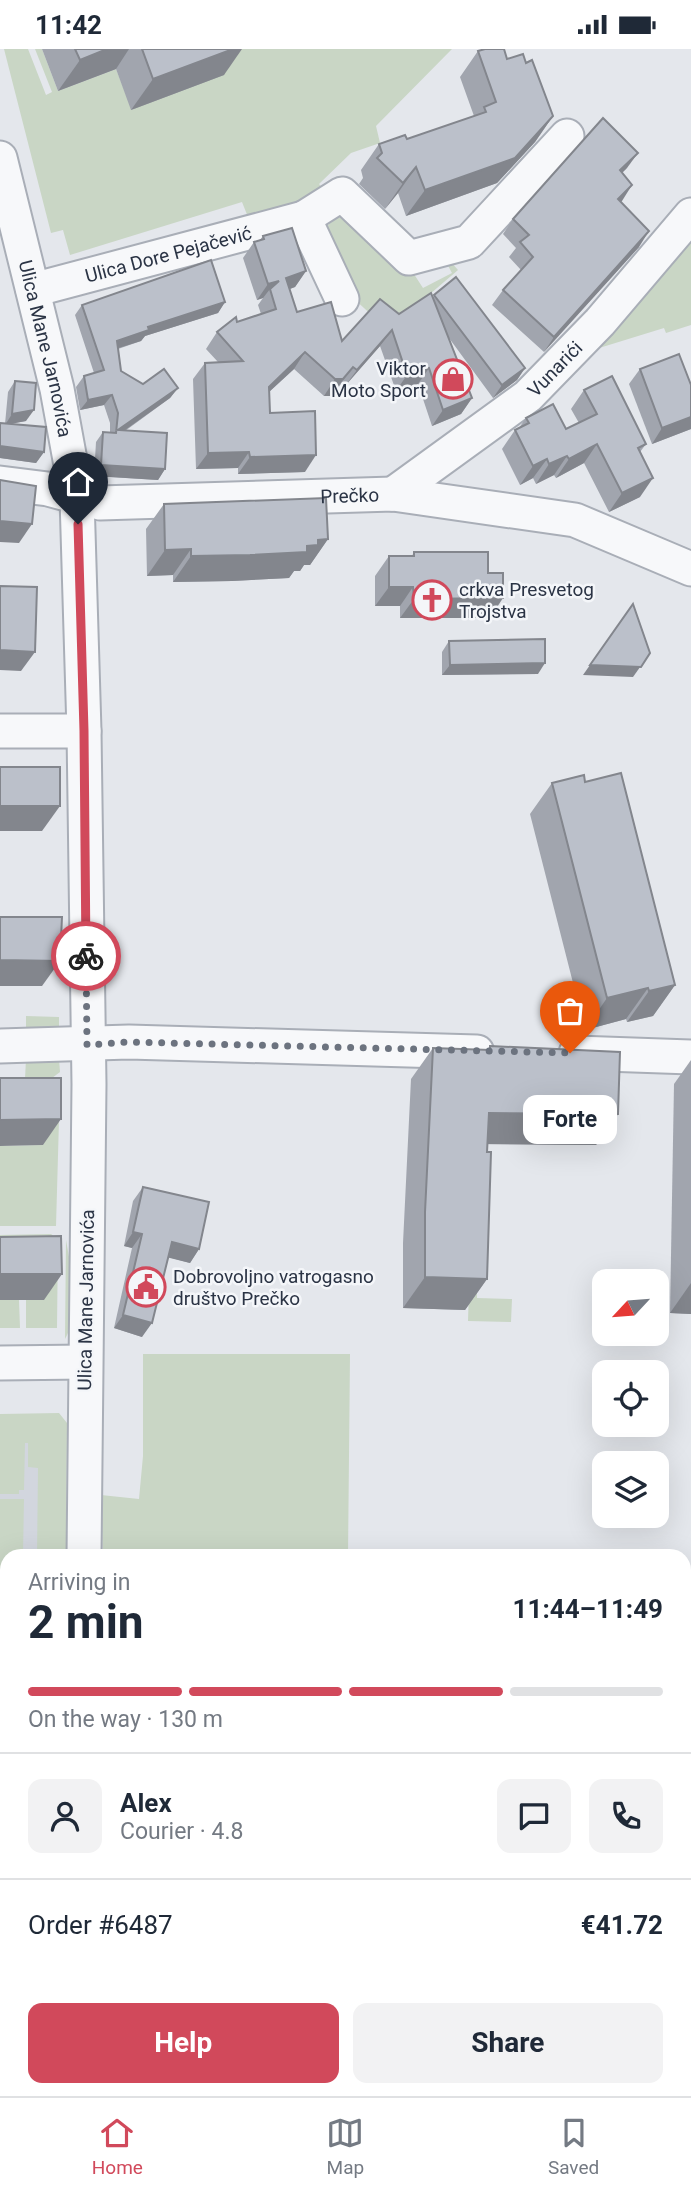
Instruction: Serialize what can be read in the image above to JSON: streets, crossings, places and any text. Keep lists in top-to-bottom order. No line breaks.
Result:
{"streets":{"street":["Ulica Dore Pejačević","Ulica Mane Jarnovića","Vunarići","Prečko"]},"crossings":[["Ulica Dore Pejačević","Ulica Mane Jarnovića"],["Ulica Mane Jarnovića","Prečko"],["Vunarići","Prečko"]],"places":{"shop":["Viktor Moto Sport"],"church":["crkva Presvetog Trojstva"],"other":["Forte"],"public building":["Dobrovoljno vatrogasno društvo Prečko"]},"north":"bottom left","page":{"status":"11:42","bubble":"Forte","heading":["2 min","Arriving in","11:44–11:49"],"panel":["Alex","Courier · 4.8","Order #6487","€41.72"],"bar":"On the way · 130 m","buttons":["Help","Share"],"tabs":["Home","Map","Saved"]}}
